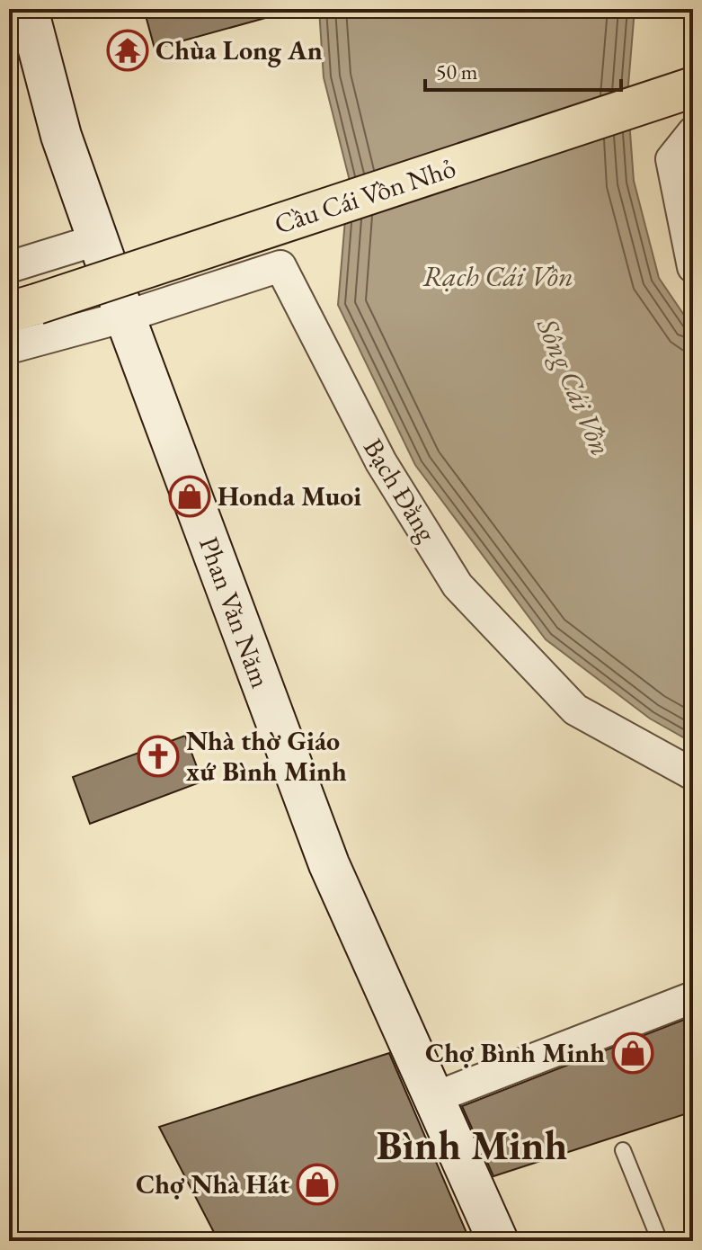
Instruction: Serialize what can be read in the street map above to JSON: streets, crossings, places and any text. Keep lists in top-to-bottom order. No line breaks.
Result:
{"streets":{"highway":["Cầu Cái Vồn Nhỏ"],"street":["Bạch Đằng","Phan Văn Năm"]},"crossings":[["Bạch Đằng","Phan Văn Năm"]],"districts":["Bình Minh"],"water":["Rạch Cái Vồn","Sông Cái Vồn"],"places":{"temple":["Chùa Long An"],"shop":["Honda Muoi","Chợ Bình Minh","Chợ Nhà Hát"],"church":["Nhà thờ Giáo xứ Bình Minh"]},"scale_bar":"50 m"}
